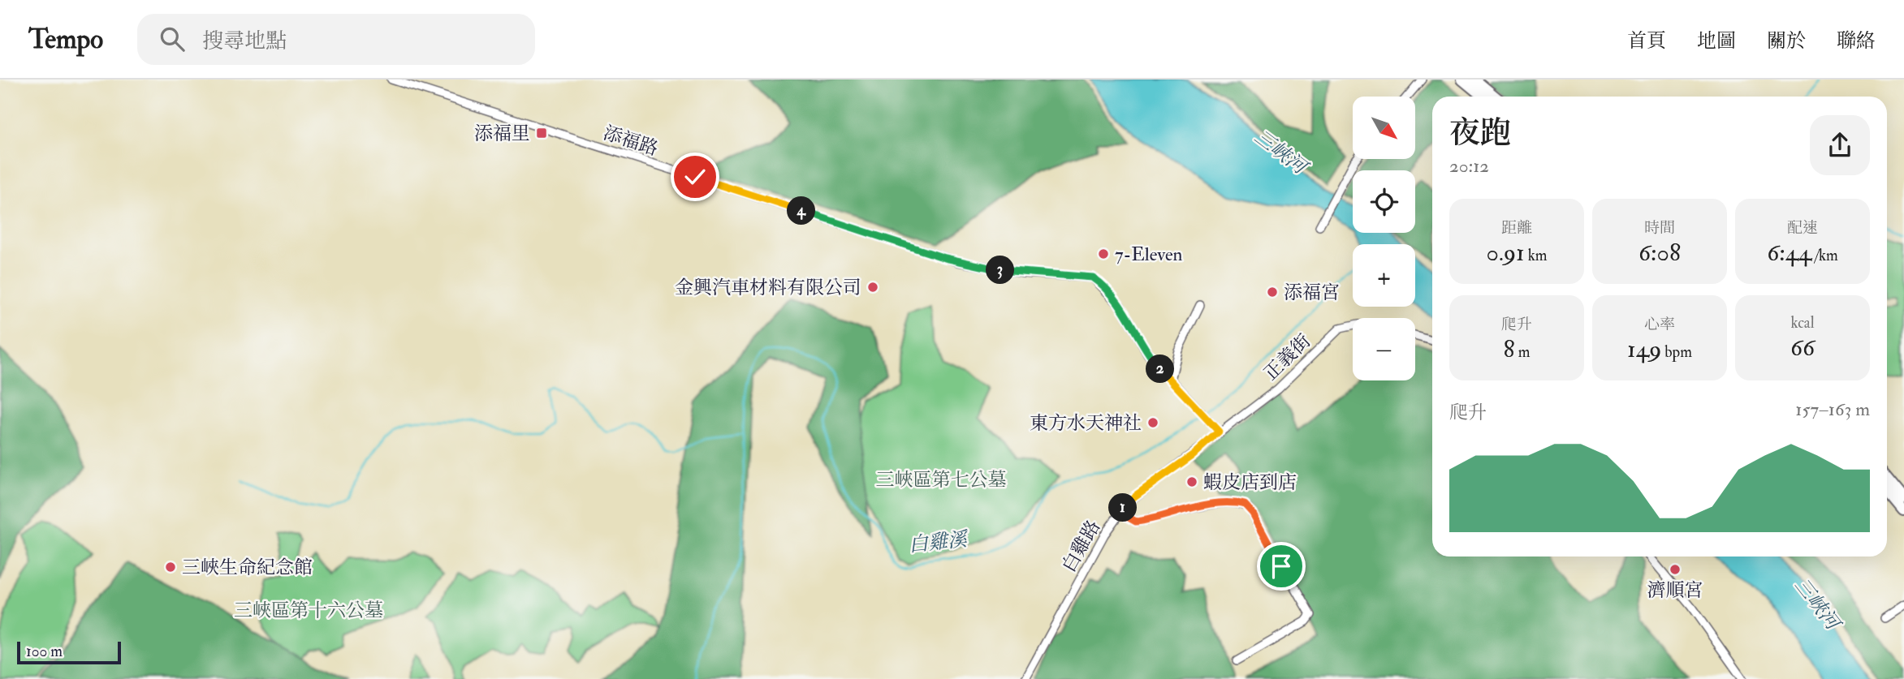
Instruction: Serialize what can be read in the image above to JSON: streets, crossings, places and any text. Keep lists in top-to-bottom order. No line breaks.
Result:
{"streets":{"street":["添福路","正義街","白雞路"]},"crossings":[["正義街","白雞路"]],"water":["三峽河","白雞溪"],"parks":["三峽區第七公墓","三峽區第十六公墓"],"places":{"transit":["添福里"],"other":["7-Eleven","金興汽車材料有限公司","添福宮","東方水天神社","蝦皮店到店","三峽生命紀念館","濟順宮"]},"scale_bar":"100 m","north":"bottom right","page":{"header":"Tempo","search":"搜尋地點","nav":["首頁","地圖","關於","聯絡"],"map_buttons":["+","−"],"heading":["夜跑","20:12"],"stats":[["距離","0.91 km"],["時間","6:08"],["配速","6:44 /km"],["爬升","8 m"],["心率","149 bpm"],["kcal","66"]],"pins":["4","3","2","1"],"chart":["爬升","157–163 m"],"scale":"100 m"}}
